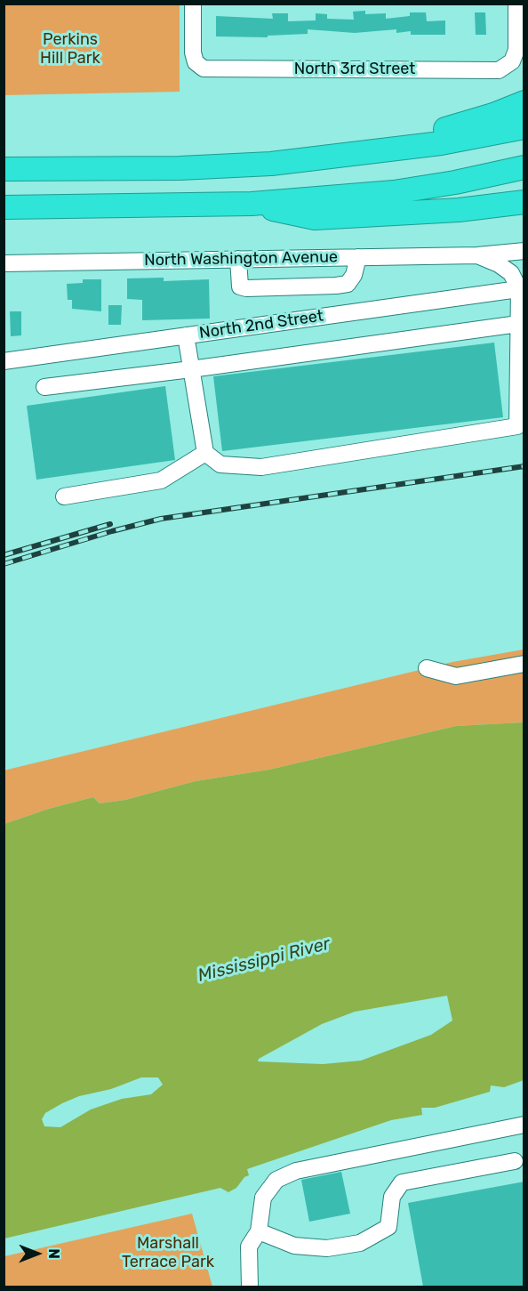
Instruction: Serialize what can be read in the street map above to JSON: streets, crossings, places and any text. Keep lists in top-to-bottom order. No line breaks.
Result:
{"streets":{"street":["North 3rd Street","North Washington Avenue","North 2nd Street"]},"crossings":[["North Washington Avenue","North 2nd Street"]],"water":["Mississippi River"],"parks":["Perkins Hill Park","Marshall Terrace Park"],"north":"right"}
